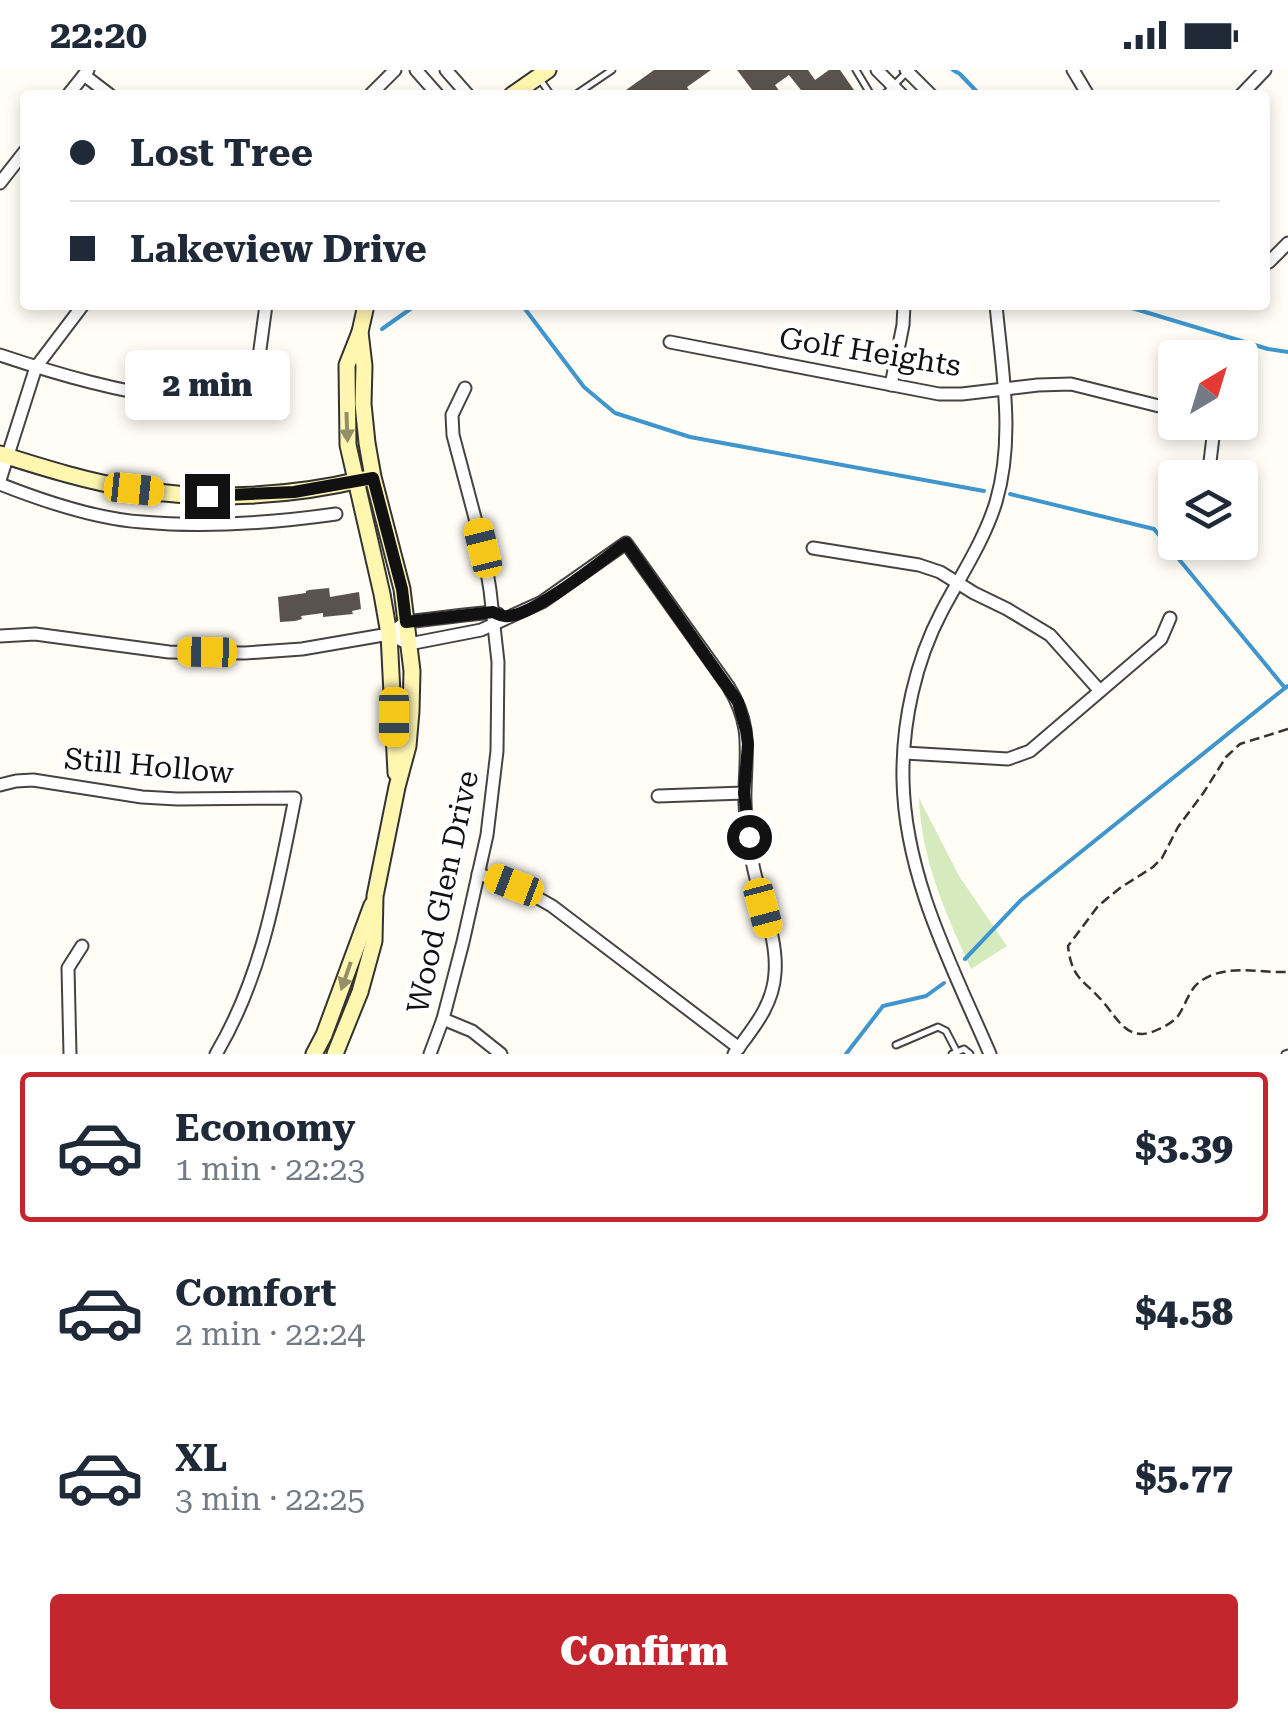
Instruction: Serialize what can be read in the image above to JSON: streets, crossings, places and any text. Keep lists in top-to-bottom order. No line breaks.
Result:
{"streets":{"street":["Golf Heights","Still Hollow","Wood Glen Drive"]},"north":"top right","page":{"status":"22:20","banner":["Lost Tree","Lakeview Drive"],"bubble":"2 min","list":[{"name":"Economy","note":"1 min · 22:23","value":"$3.39"},{"name":"Comfort","note":"2 min · 22:24","value":"$4.58"},{"name":"XL","note":"3 min · 22:25","value":"$5.77"}],"buttons":"Confirm"}}
